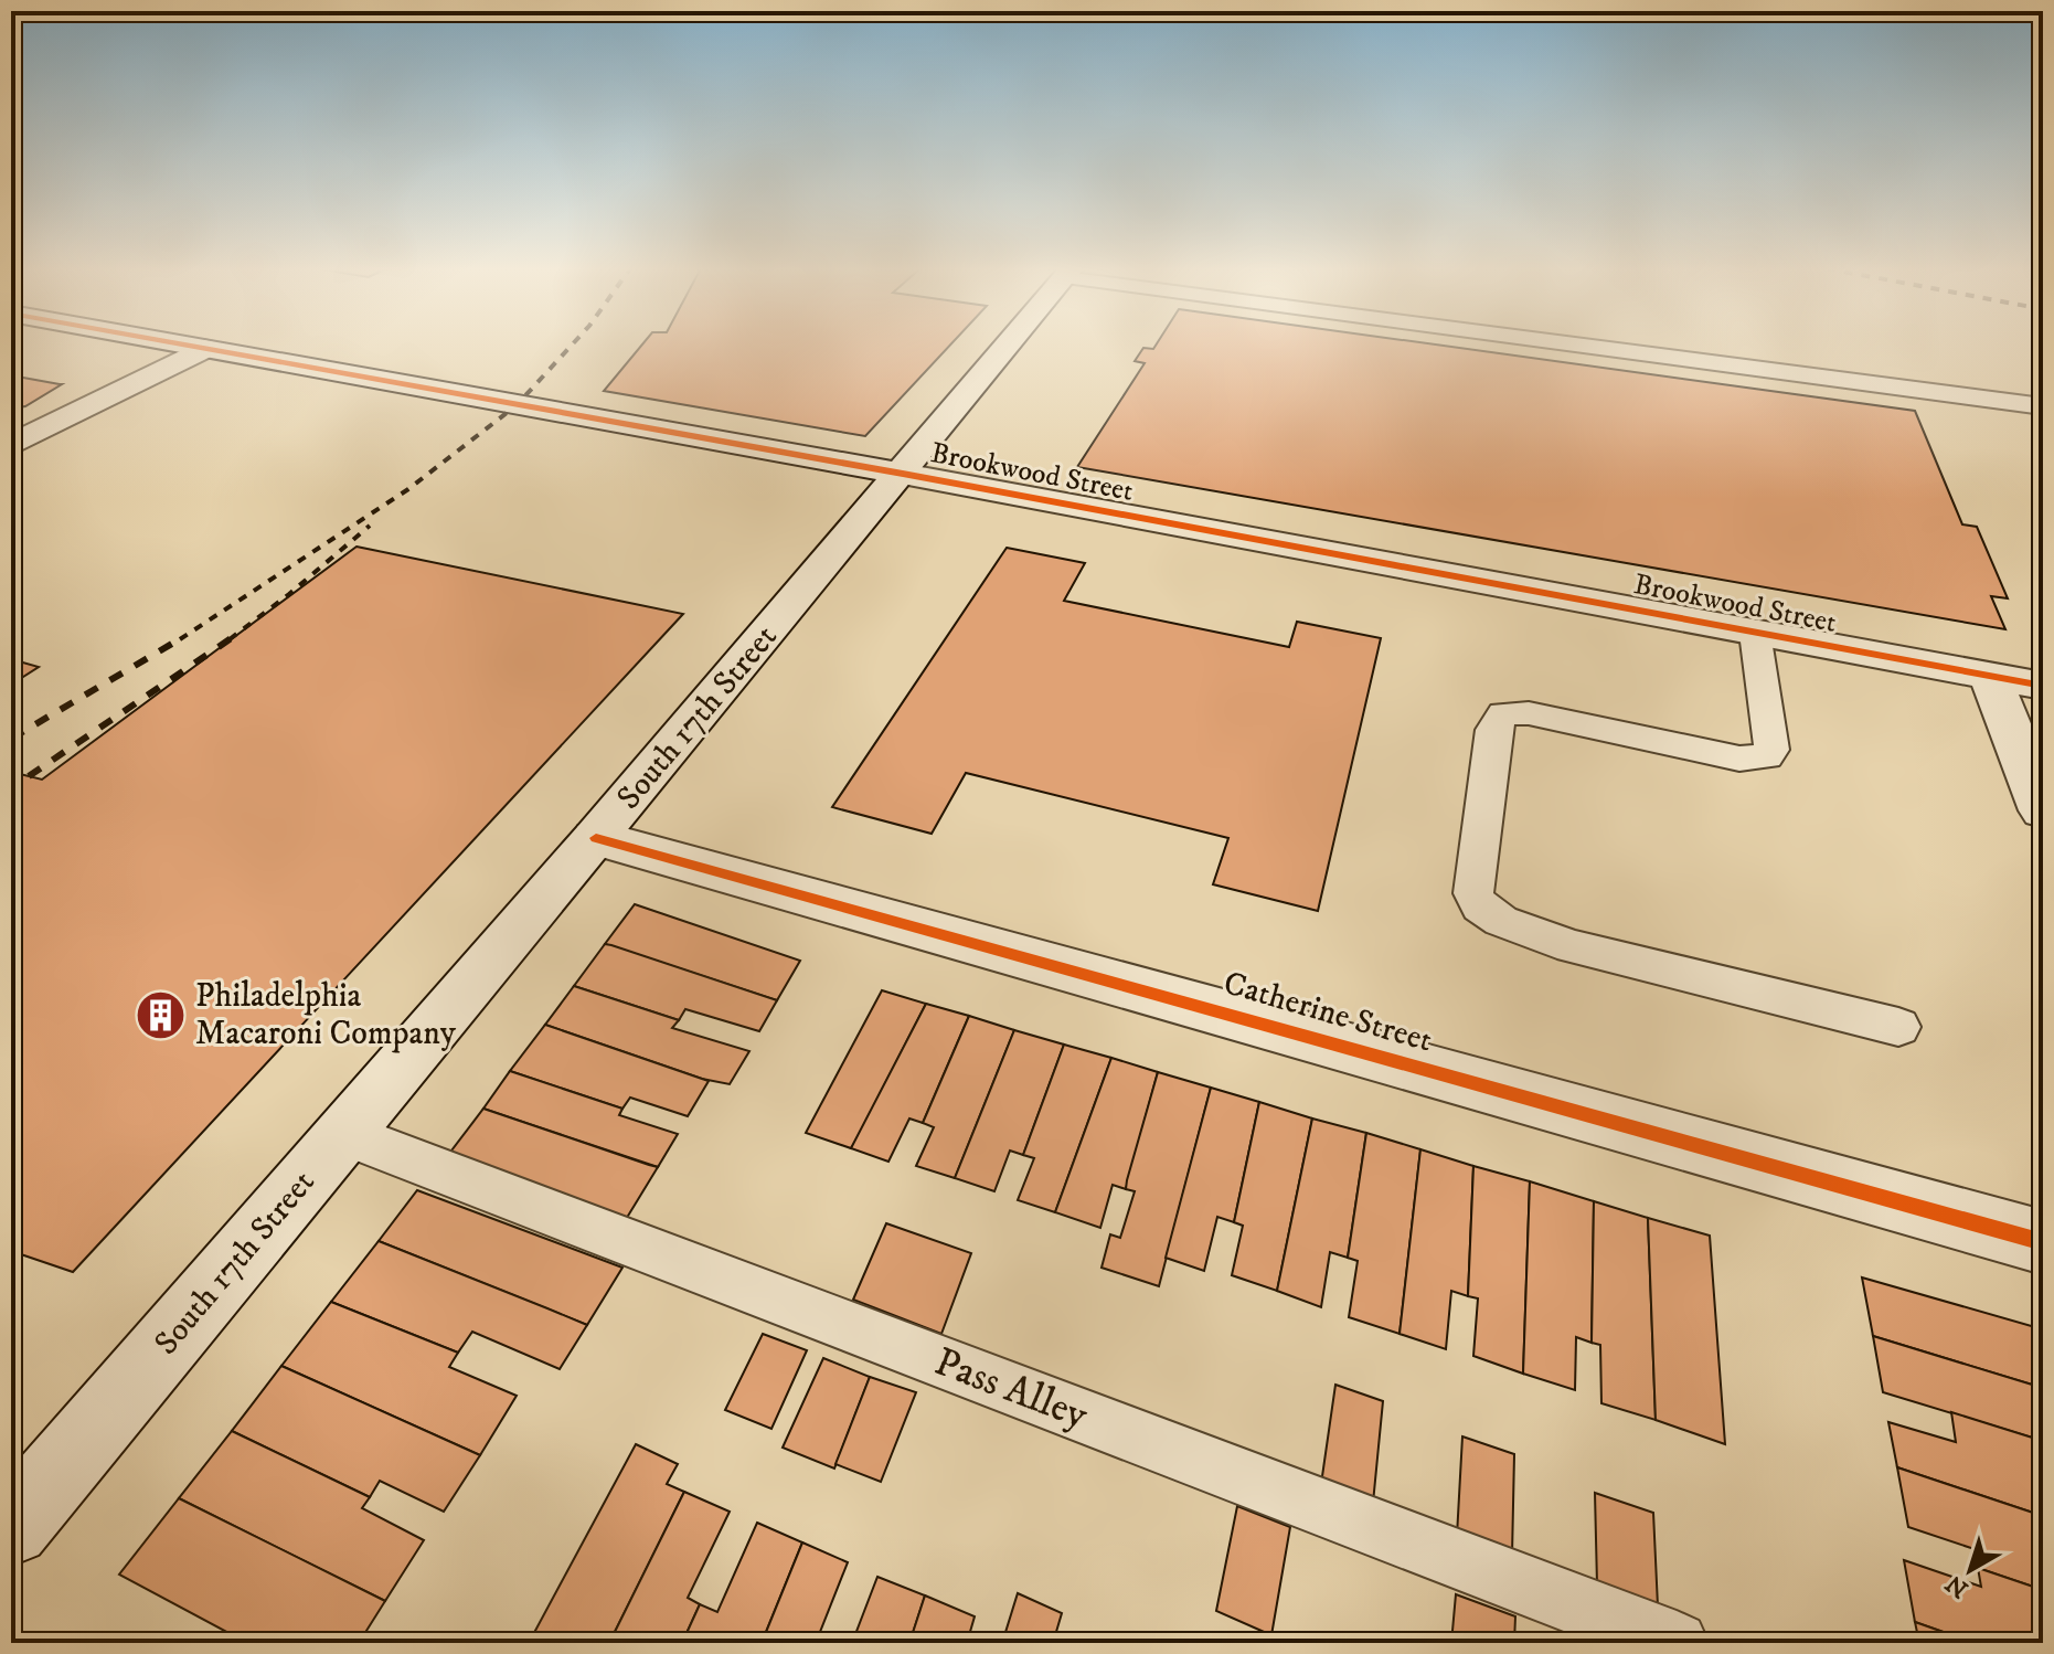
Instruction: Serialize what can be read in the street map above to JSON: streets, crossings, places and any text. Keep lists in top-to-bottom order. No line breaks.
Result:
{"streets":{"street":["Brookwood Street","South 17th Street","Catherine Street"],"lane":["Pass Alley"]},"crossings":[["Brookwood Street","South 17th Street"],["South 17th Street","Catherine Street"],["South 17th Street","Pass Alley"]],"places":{"building":["Philadelphia Macaroni Company"]},"north":"bottom left"}
